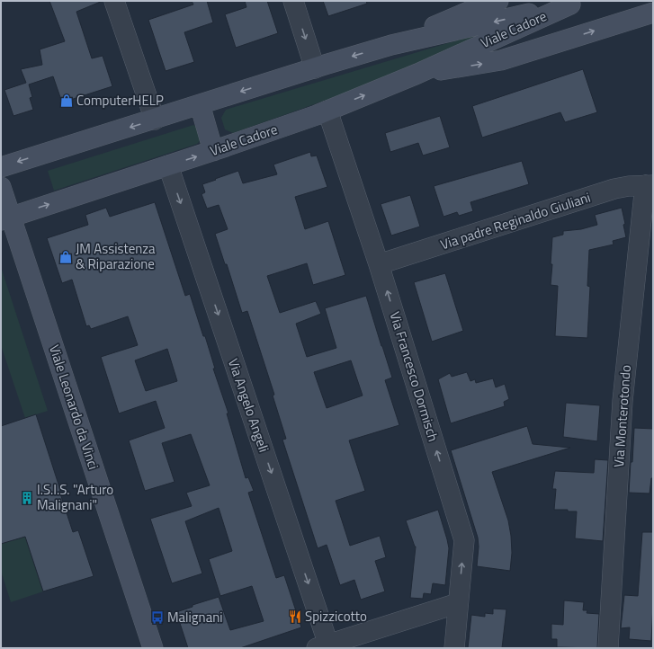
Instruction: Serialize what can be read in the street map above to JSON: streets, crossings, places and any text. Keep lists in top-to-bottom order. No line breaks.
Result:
{"streets":{"main road":["Viale Cadore","Viale Leonardo da Vinci"],"street":["Via padre Reginaldo Giuliani","Via Francesco Dormisch","Via Angelo Angeli","Via Monterotondo"]},"crossings":[["Viale Cadore","Via Francesco Dormisch"],["Viale Cadore","Via Angelo Angeli"],["Viale Cadore","Viale Leonardo da Vinci"],["Via padre Reginaldo Giuliani","Via Francesco Dormisch"],["Via padre Reginaldo Giuliani","Via Monterotondo"]],"one_way":["Via Francesco Dormisch","Via Angelo Angeli"],"places":{"shop":["ComputerHELP","JM Assistenza & Riparazione"],"building":["I.S.I.S. \"Arturo Malignani\""],"restaurant":["Spizzicotto"],"bus stop":["Malignani"]}}
